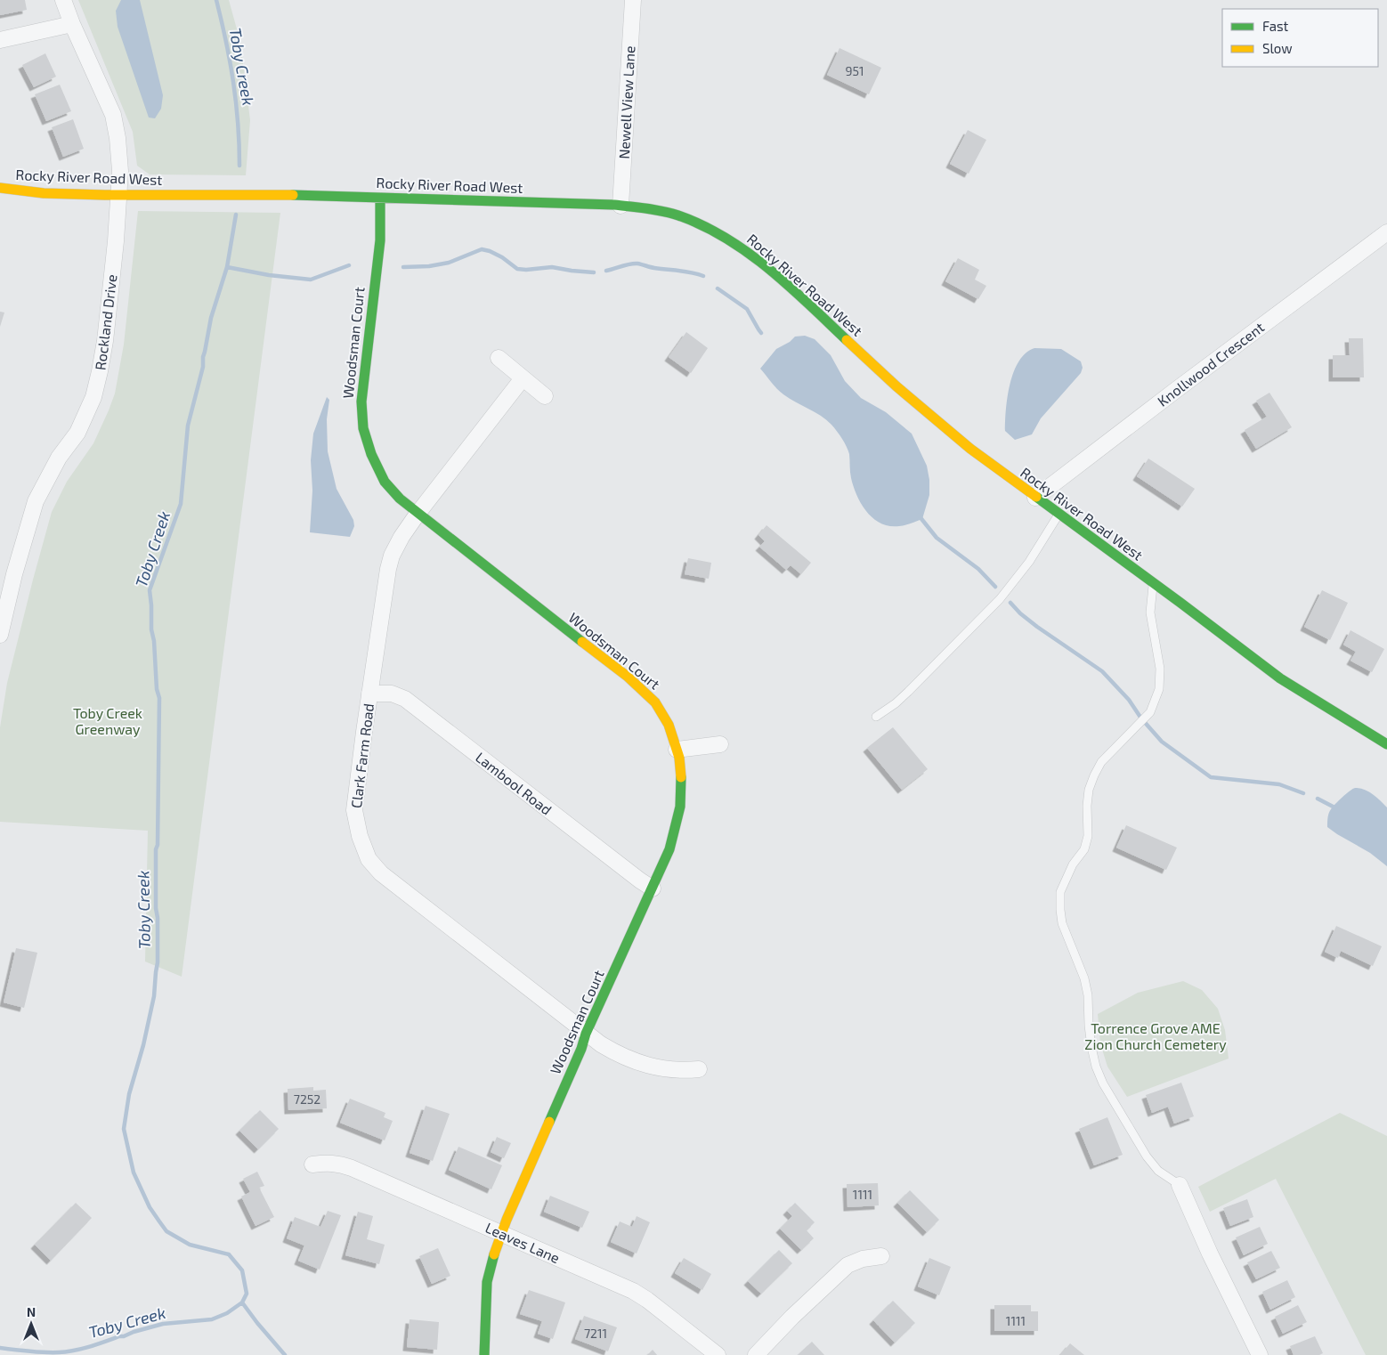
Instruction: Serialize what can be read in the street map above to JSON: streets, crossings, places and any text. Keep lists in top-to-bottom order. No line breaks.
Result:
{"streets":{"street":["Newell View Lane","Rocky River Road West","Rockland Drive","Woodsman Court","Knollwood Crescent","Clark Farm Road","Lambool Road","Leaves Lane"]},"crossings":[["Newell View Lane","Rocky River Road West"],["Rocky River Road West","Rockland Drive"],["Rocky River Road West","Woodsman Court"],["Rocky River Road West","Knollwood Crescent"],["Woodsman Court","Clark Farm Road"],["Woodsman Court","Lambool Road"],["Woodsman Court","Leaves Lane"],["Clark Farm Road","Lambool Road"]],"water":["Toby Creek"],"parks":["Toby Creek Greenway","Torrence Grove AME Zion Church Cemetery"],"house_numbers":["951","7252","1111","1111","7211"],"legend":["Fast","Slow"],"north":"top"}
